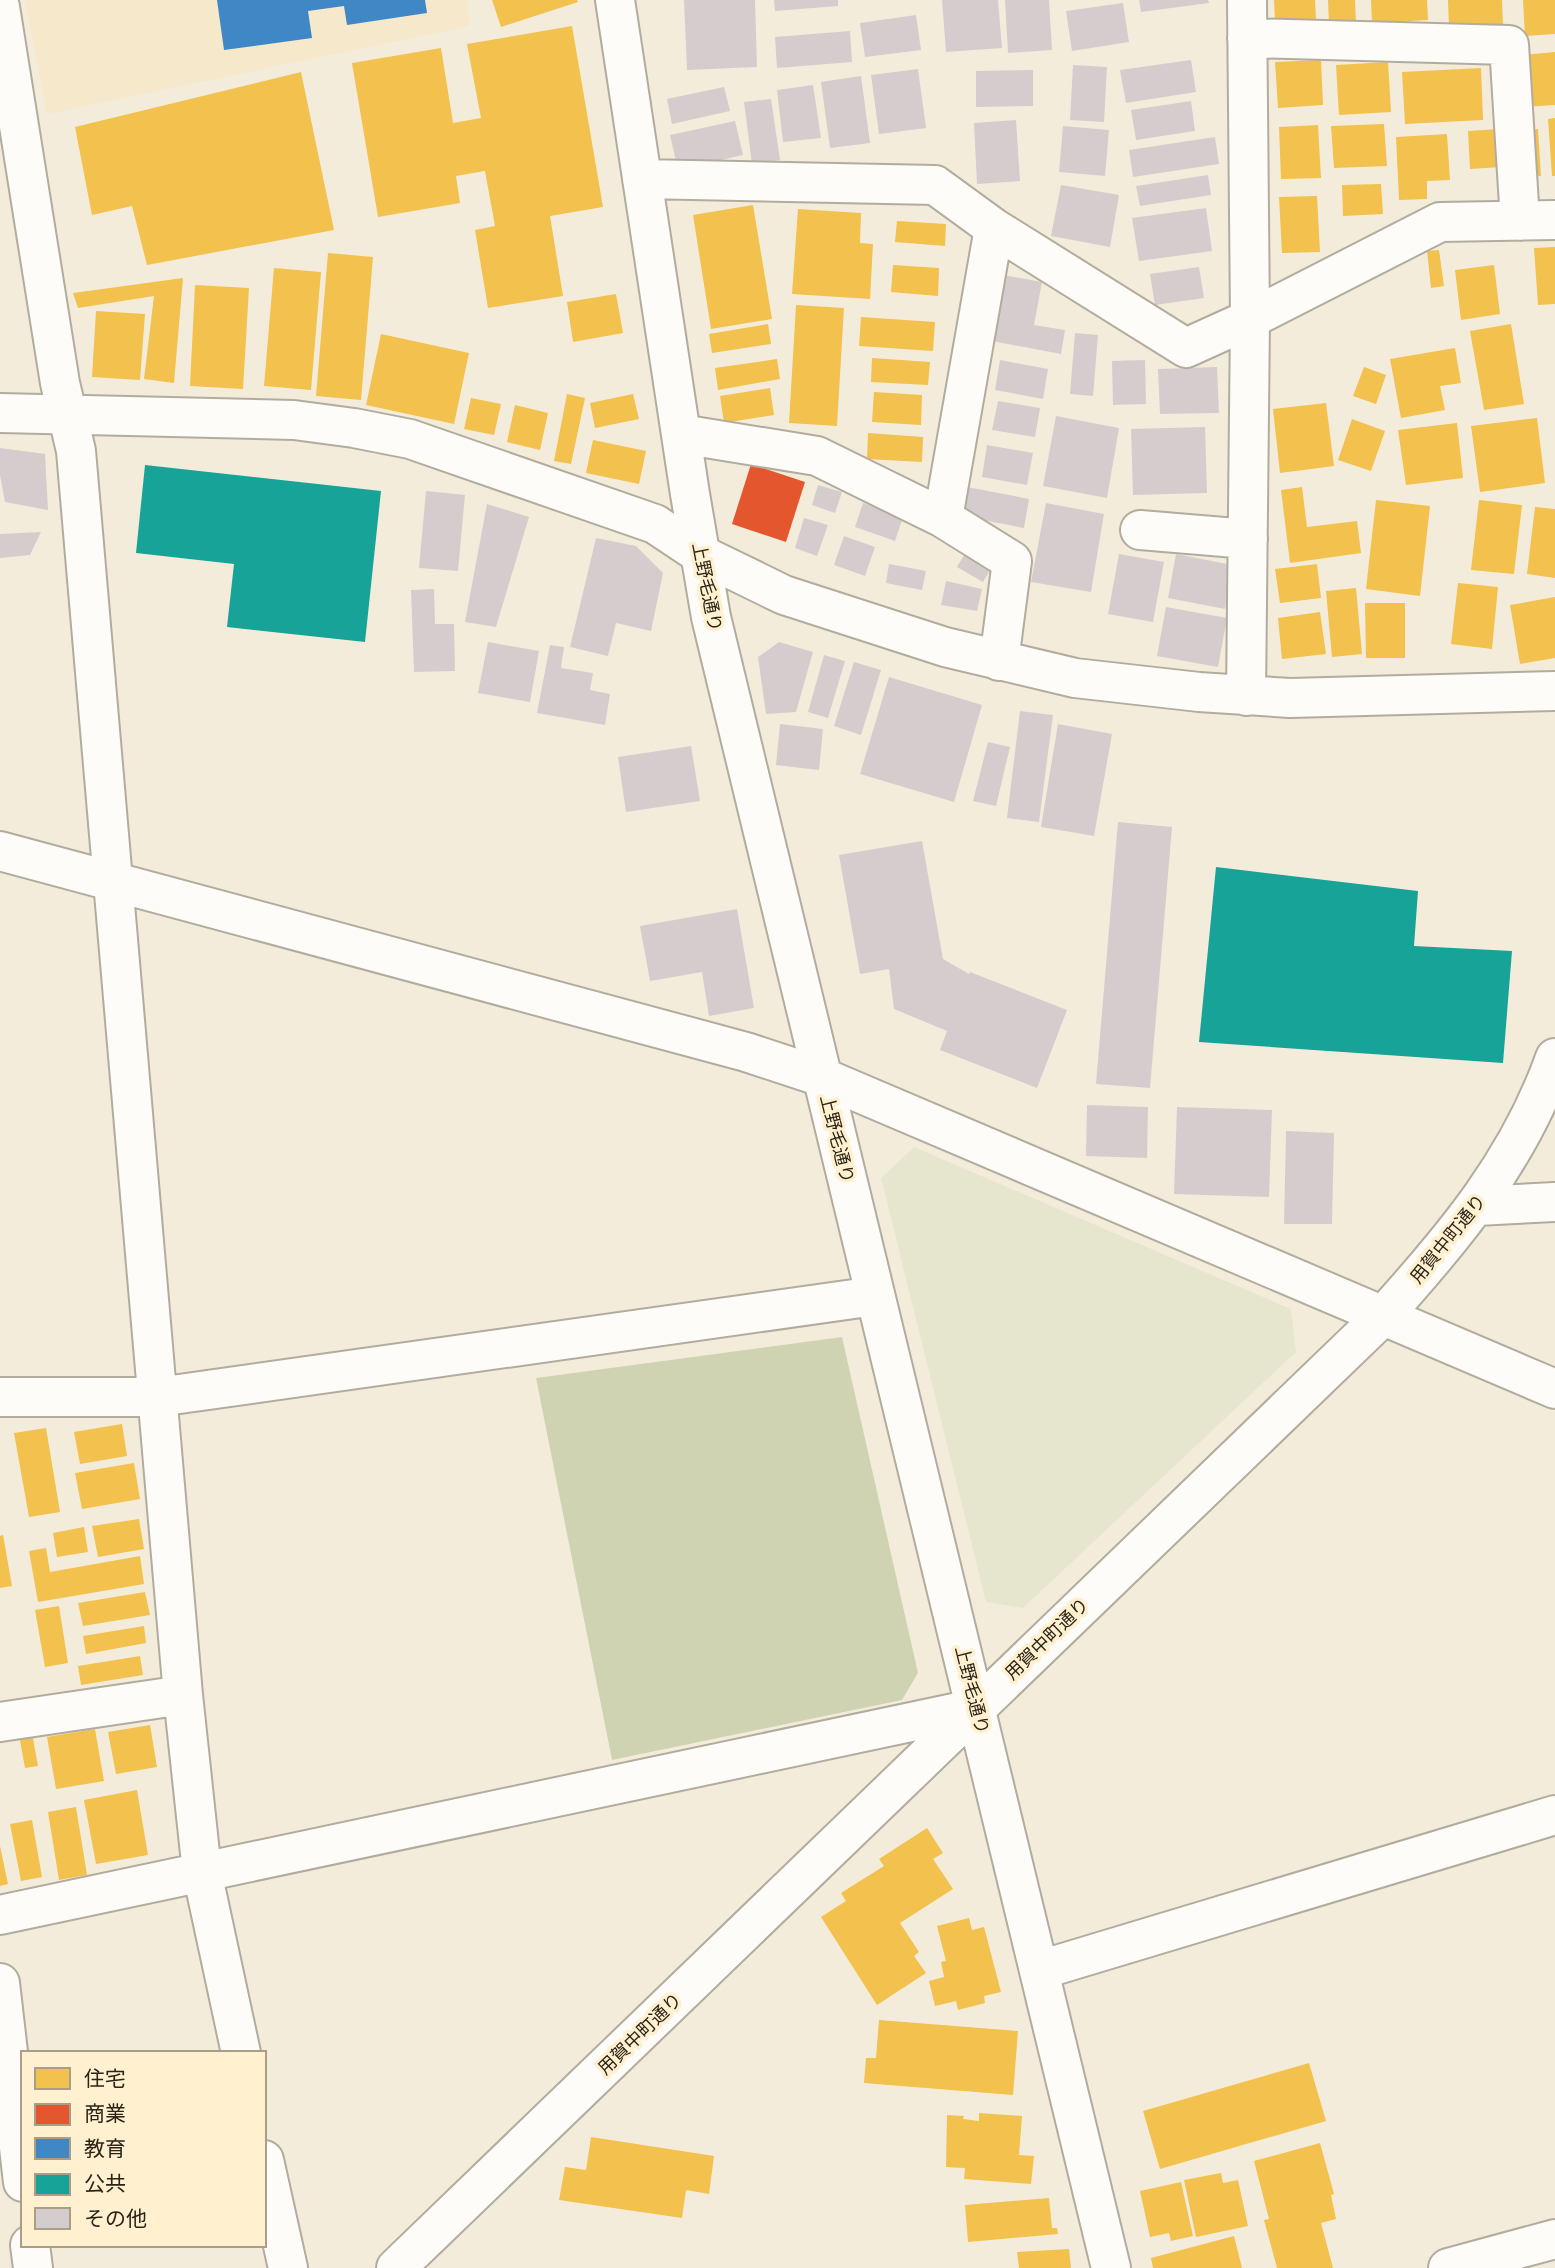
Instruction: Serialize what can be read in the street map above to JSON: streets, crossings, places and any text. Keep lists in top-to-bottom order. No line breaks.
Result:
{"streets":{"street":["上野毛通り","用賀中町通り"]},"crossings":[["上野毛通り","用賀中町通り"]],"legend":["住宅","商業","教育","公共","その他"]}
